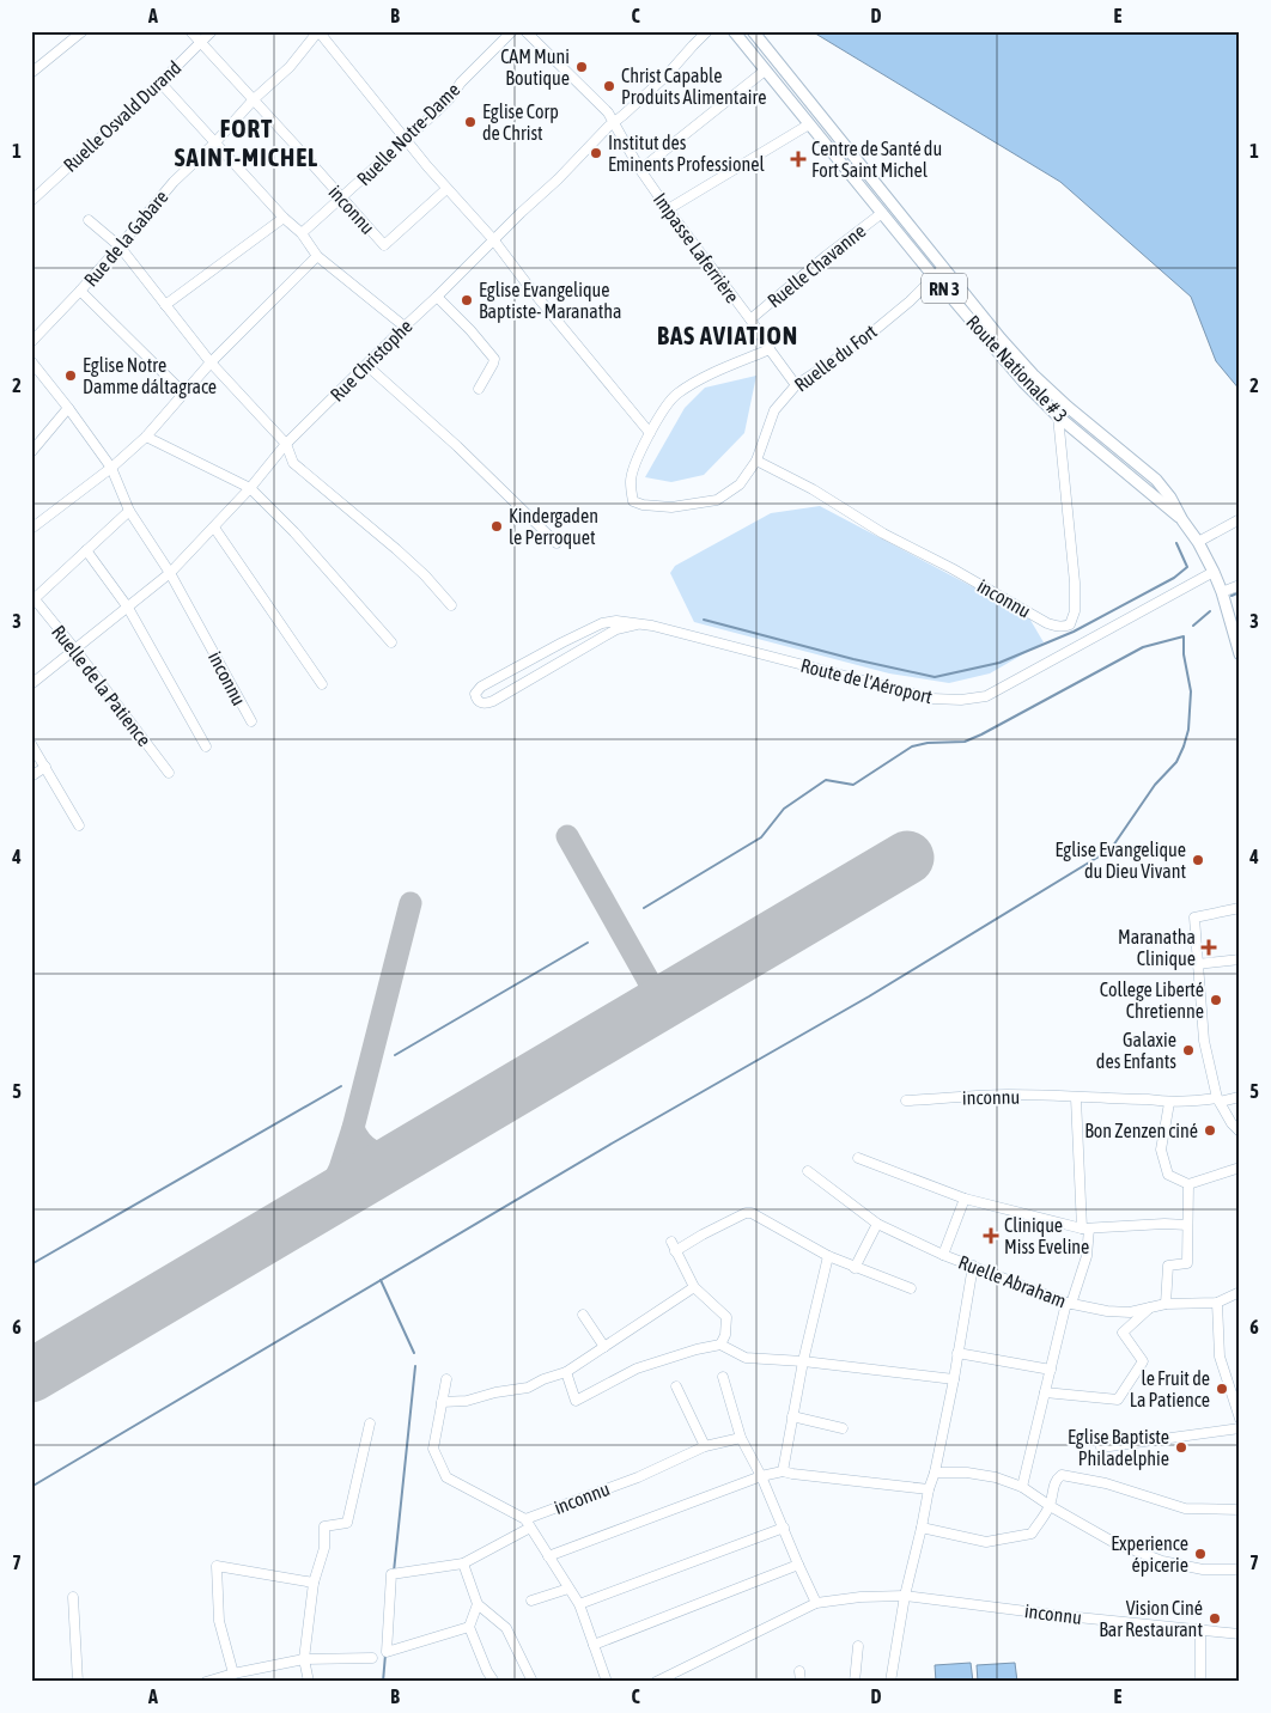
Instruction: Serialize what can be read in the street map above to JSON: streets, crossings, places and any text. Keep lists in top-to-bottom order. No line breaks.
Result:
{"streets":{"main road":["RN 3","Route Nationale # 3"],"street":["Ruelle Osvald Durand","Ruelle Notre-Dame","inconnu","Rue de la Gabare","Impasse Laferrière","Ruelle Chavanne","Ruelle du Fort","Rue Christophe","Route de l'Aéroport","Ruelle de la Patience","Ruelle Abraham"]},"crossings":[["Ruelle Osvald Durand","inconnu"],["Ruelle Notre-Dame","inconnu"],["inconnu","Rue de la Gabare"],["inconnu","Ruelle du Fort"],["inconnu","Rue Christophe"],["inconnu","Route Nationale # 3"],["Impasse Laferrière","Ruelle Chavanne"],["Impasse Laferrière","Ruelle du Fort"],["Impasse Laferrière","Rue Christophe"],["Ruelle Chavanne","Route Nationale # 3"],["Ruelle du Fort","Route Nationale # 3"],["Rue Christophe","Ruelle de la Patience"],["Route Nationale # 3","Route de l'Aéroport"]],"districts":["FORT SAINT-MICHEL","BAS AVIATION"],"places":{"other":["CAM Muni Boutique","Christ Capable Produits Alimentaire","Eglise Corp de Christ","Institut des Eminents Professionel","Eglise Evangelique Baptiste- Maranatha","Eglise Notre Damme dáltagrace","Kindergaden le Perroquet","Eglise Evangelique du Dieu Vivant","College Liberté Chretienne","Galaxie des Enfants","Bon Zenzen ciné","le Fruit de La Patience","Eglise Baptiste Philadelphie","Experience épicerie","Vision Ciné Bar Restaurant"],"health":["Centre de Santé du Fort Saint Michel","Maranatha Clinique","Clinique Miss Eveline"]},"grid":{"columns":["A","B","C","D","E"],"rows":["1","2","3","4","5","6","7"]}}
